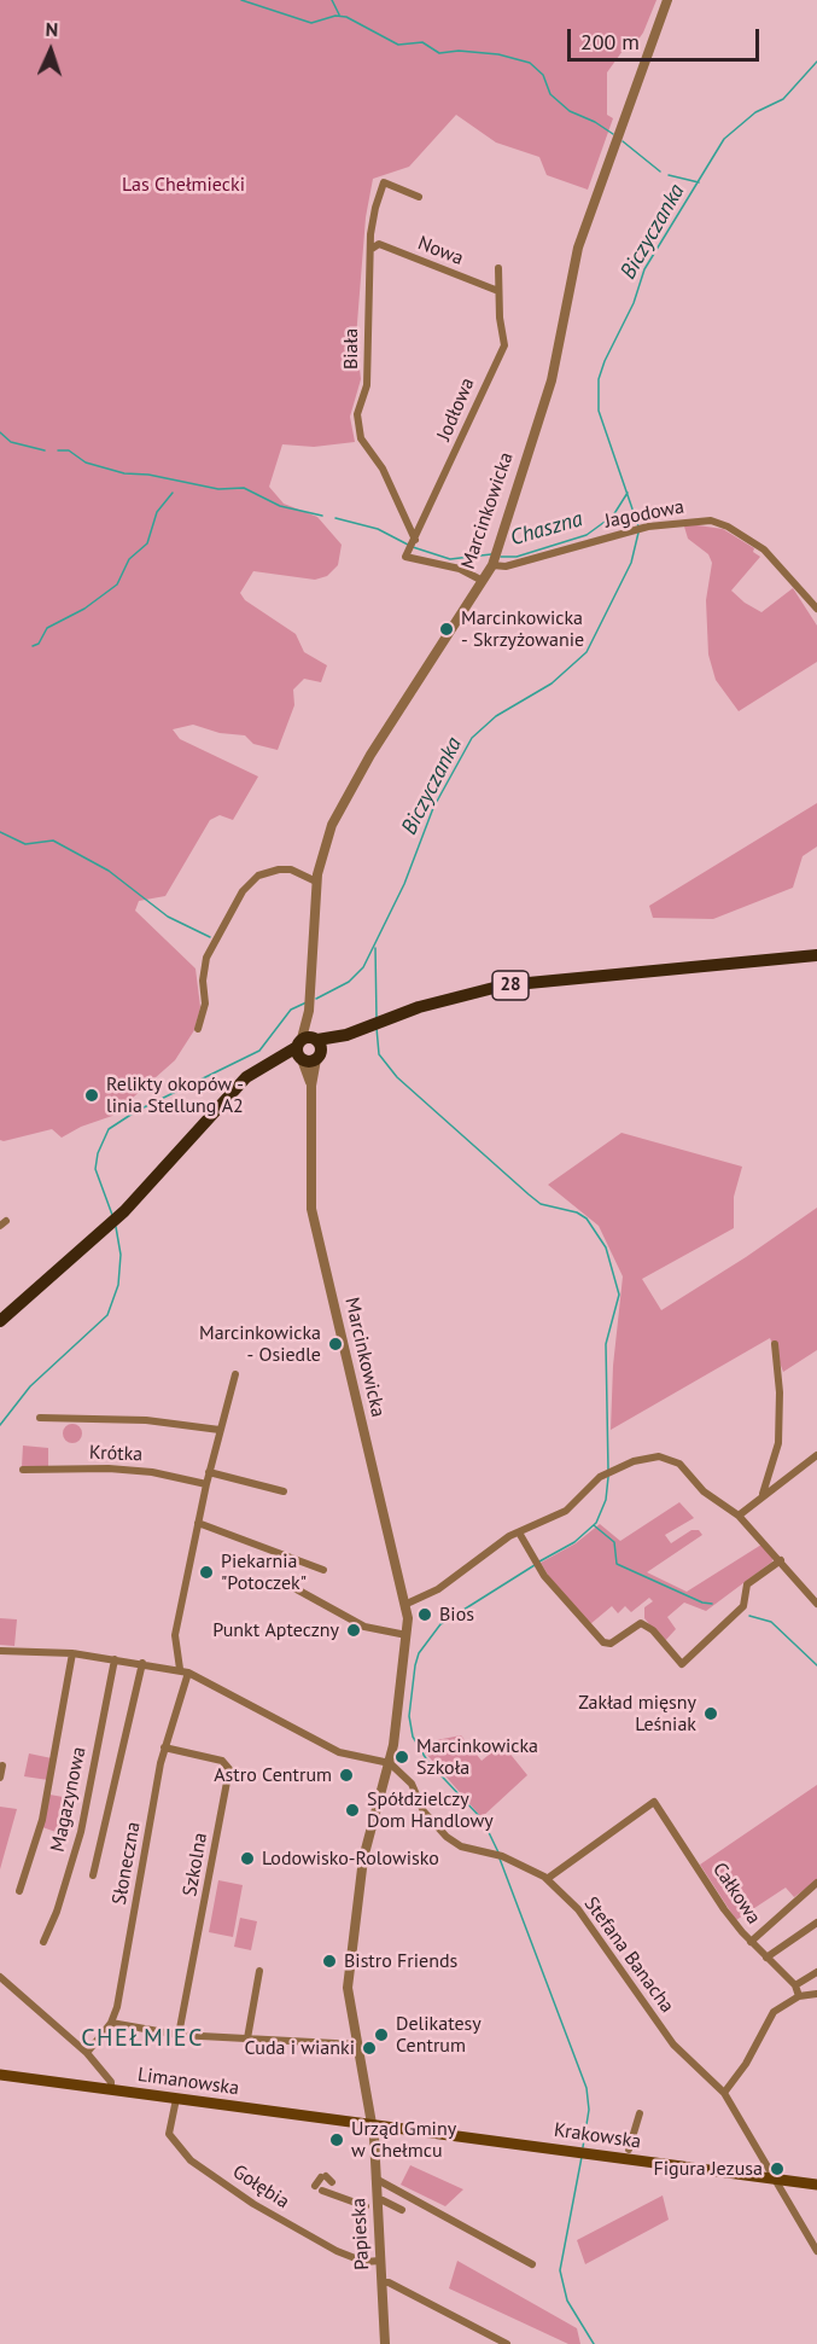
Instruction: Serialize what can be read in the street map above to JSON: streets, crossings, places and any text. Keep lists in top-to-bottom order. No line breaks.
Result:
{"streets":{"main road":["28","Limanowska","Krakowska"],"street":["Nowa","Biała","Jodłowa","Marcinkowicka","Jagodowa","Krótka","Magazynowa","Słoneczna","Szkolna","Całkowa","Stefana Banacha","Gołębia","Papieska"]},"crossings":[["Nowa","Biała"],["Nowa","Jodłowa"],["Biała","Jodłowa"],["Marcinkowicka","Jagodowa"],["Marcinkowicka","28"],["Marcinkowicka","Stefana Banacha"],["Marcinkowicka","Limanowska"],["Marcinkowicka","Krakowska"],["Marcinkowicka","Papieska"],["Słoneczna","Szkolna"],["Całkowa","Stefana Banacha"],["Stefana Banacha","Krakowska"],["Limanowska","Krakowska"],["Limanowska","Gołębia"],["Limanowska","Papieska"],["Krakowska","Papieska"],["Gołębia","Papieska"]],"districts":["CHEŁMIEC"],"water":["Biczyczanka","Chaszna"],"parks":["Las Chełmiecki"],"places":["Marcinkowicka - Skrzyżowanie","Relikty okopów - linia Stellung A2","Marcinkowicka - Osiedle","Piekarnia \"Potoczek\"","Bios","Punkt Apteczny","Zakład mięsny Leśniak","Marcinkowicka Szkoła","Astro Centrum","Spółdzielczy Dom Handlowy","Lodowisko-Rolowisko","Bistro Friends","Delikatesy Centrum","Cuda i wianki","Urząd Gminy w Chełmcu","Figura Jezusa"],"scale_bar":"200 m","north":"top"}
